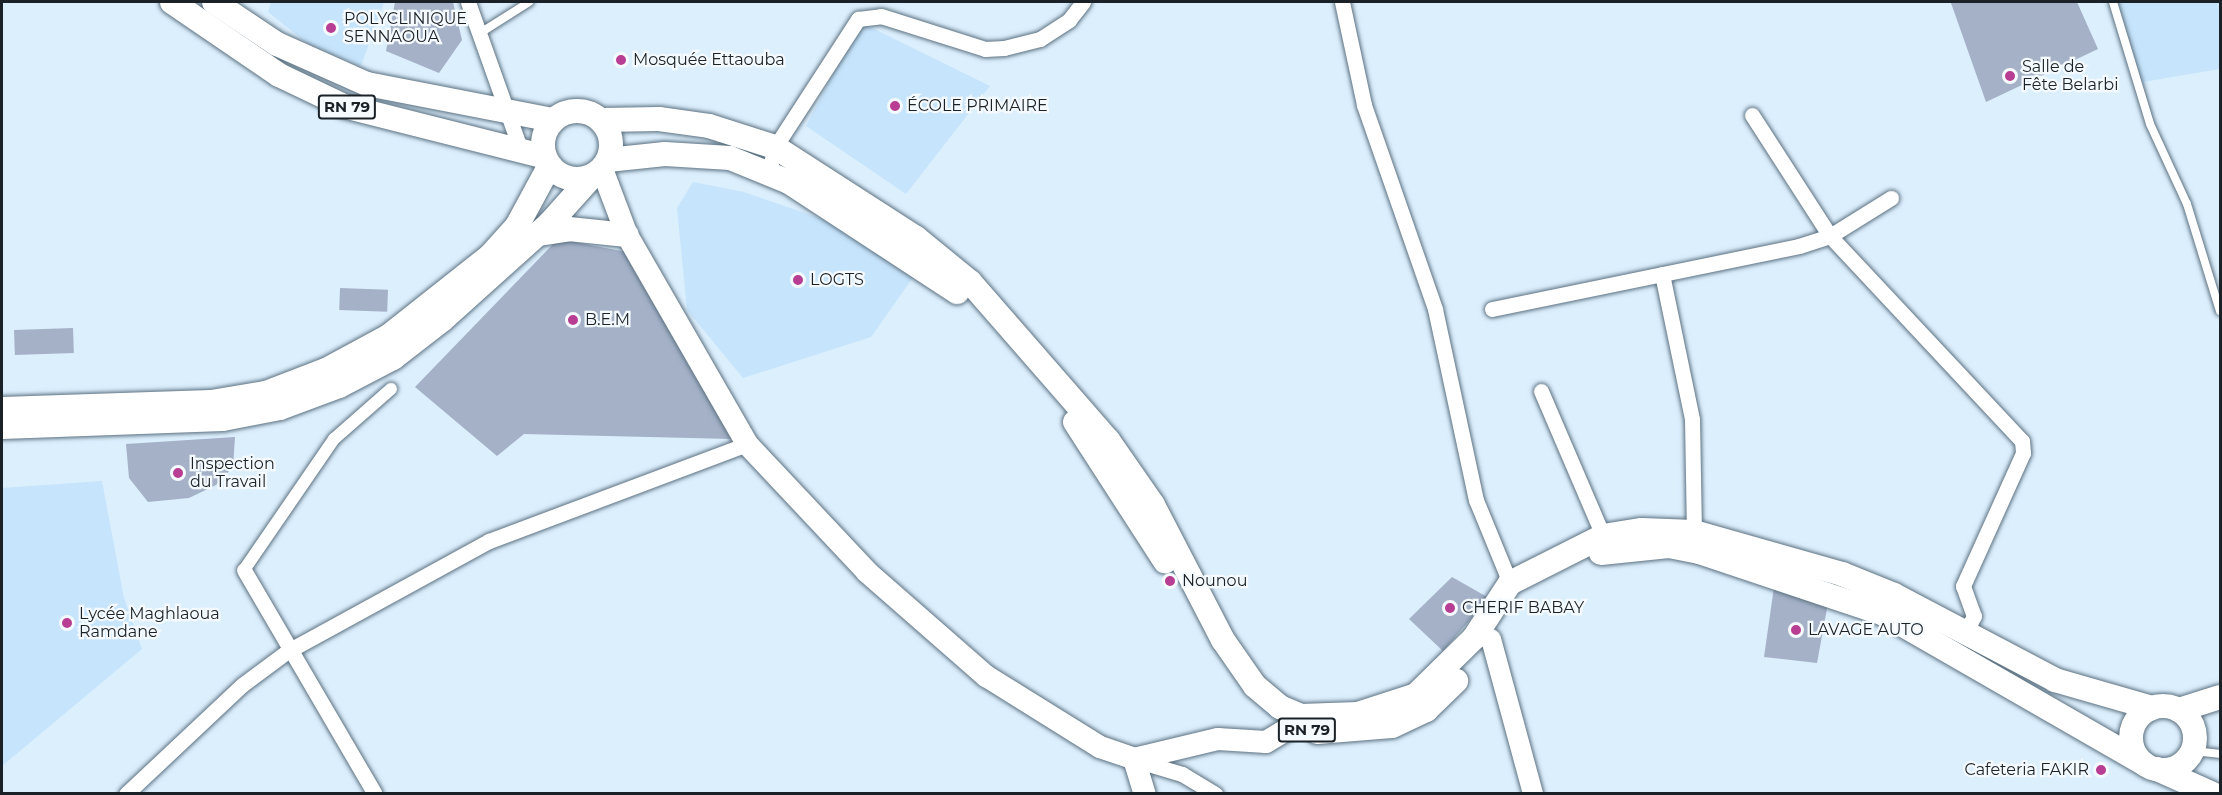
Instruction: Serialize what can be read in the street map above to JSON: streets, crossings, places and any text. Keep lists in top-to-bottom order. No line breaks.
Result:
{"streets":{"main road":["RN 79"]},"places":["POLYCLINIQUE SENNAOUA","Mosquée Ettaouba","Salle de Fête Belarbi","ÉCOLE PRIMAIRE","LOGTS","B.E.M","Inspection du Travail","Nounou","CHERIF BABAY","Lycée Maghlaoua Ramdane","LAVAGE AUTO","Cafeteria FAKIR"]}
